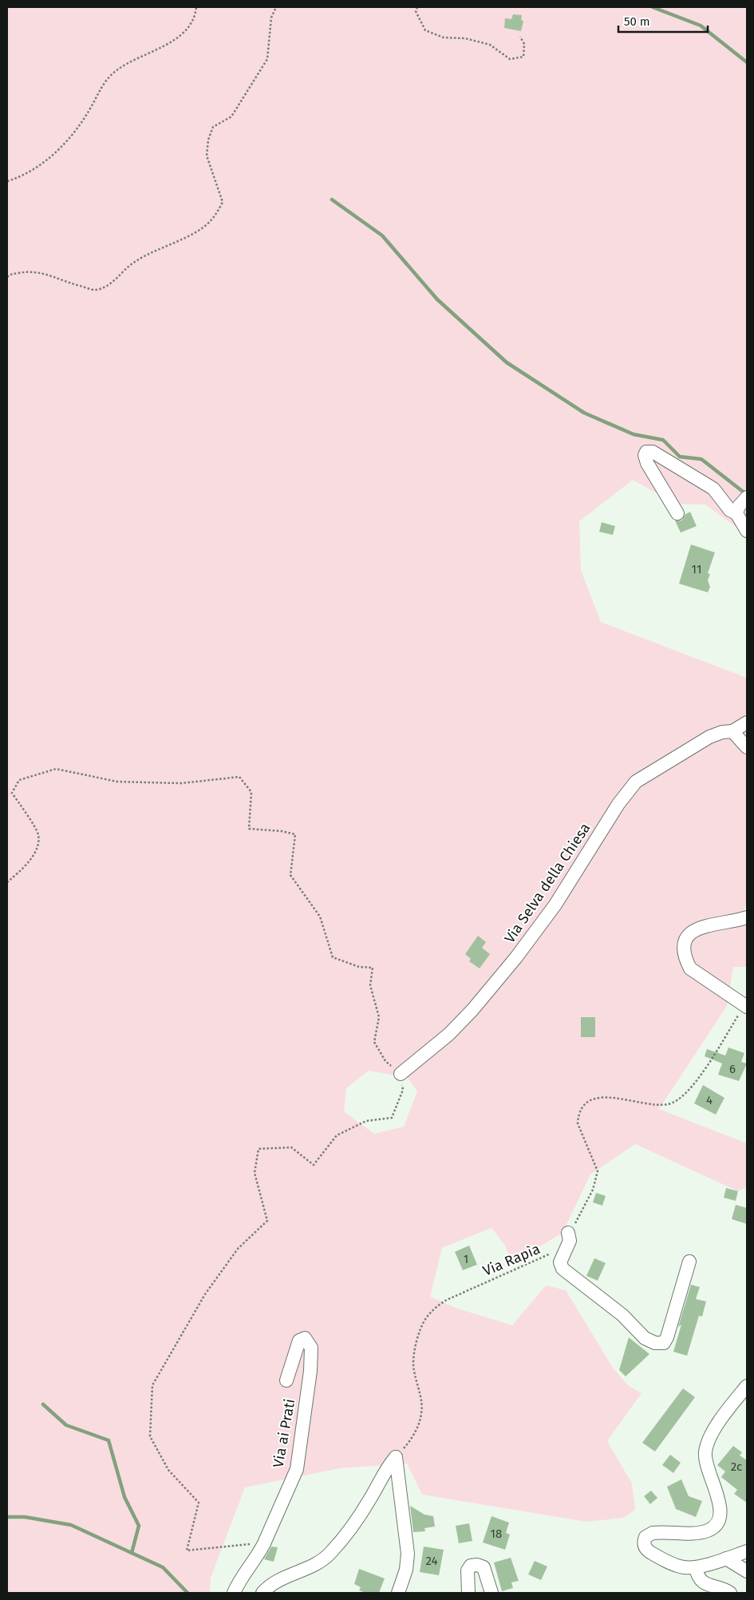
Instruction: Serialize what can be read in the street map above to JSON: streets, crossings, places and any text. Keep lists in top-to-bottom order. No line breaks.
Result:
{"streets":{"street":["Via Selva della Chiesa","Via ai Prati"],"path":["Via Rapìa"]},"house_numbers":["11","6","4","1","2c","18","24"],"scale_bar":"50 m"}
